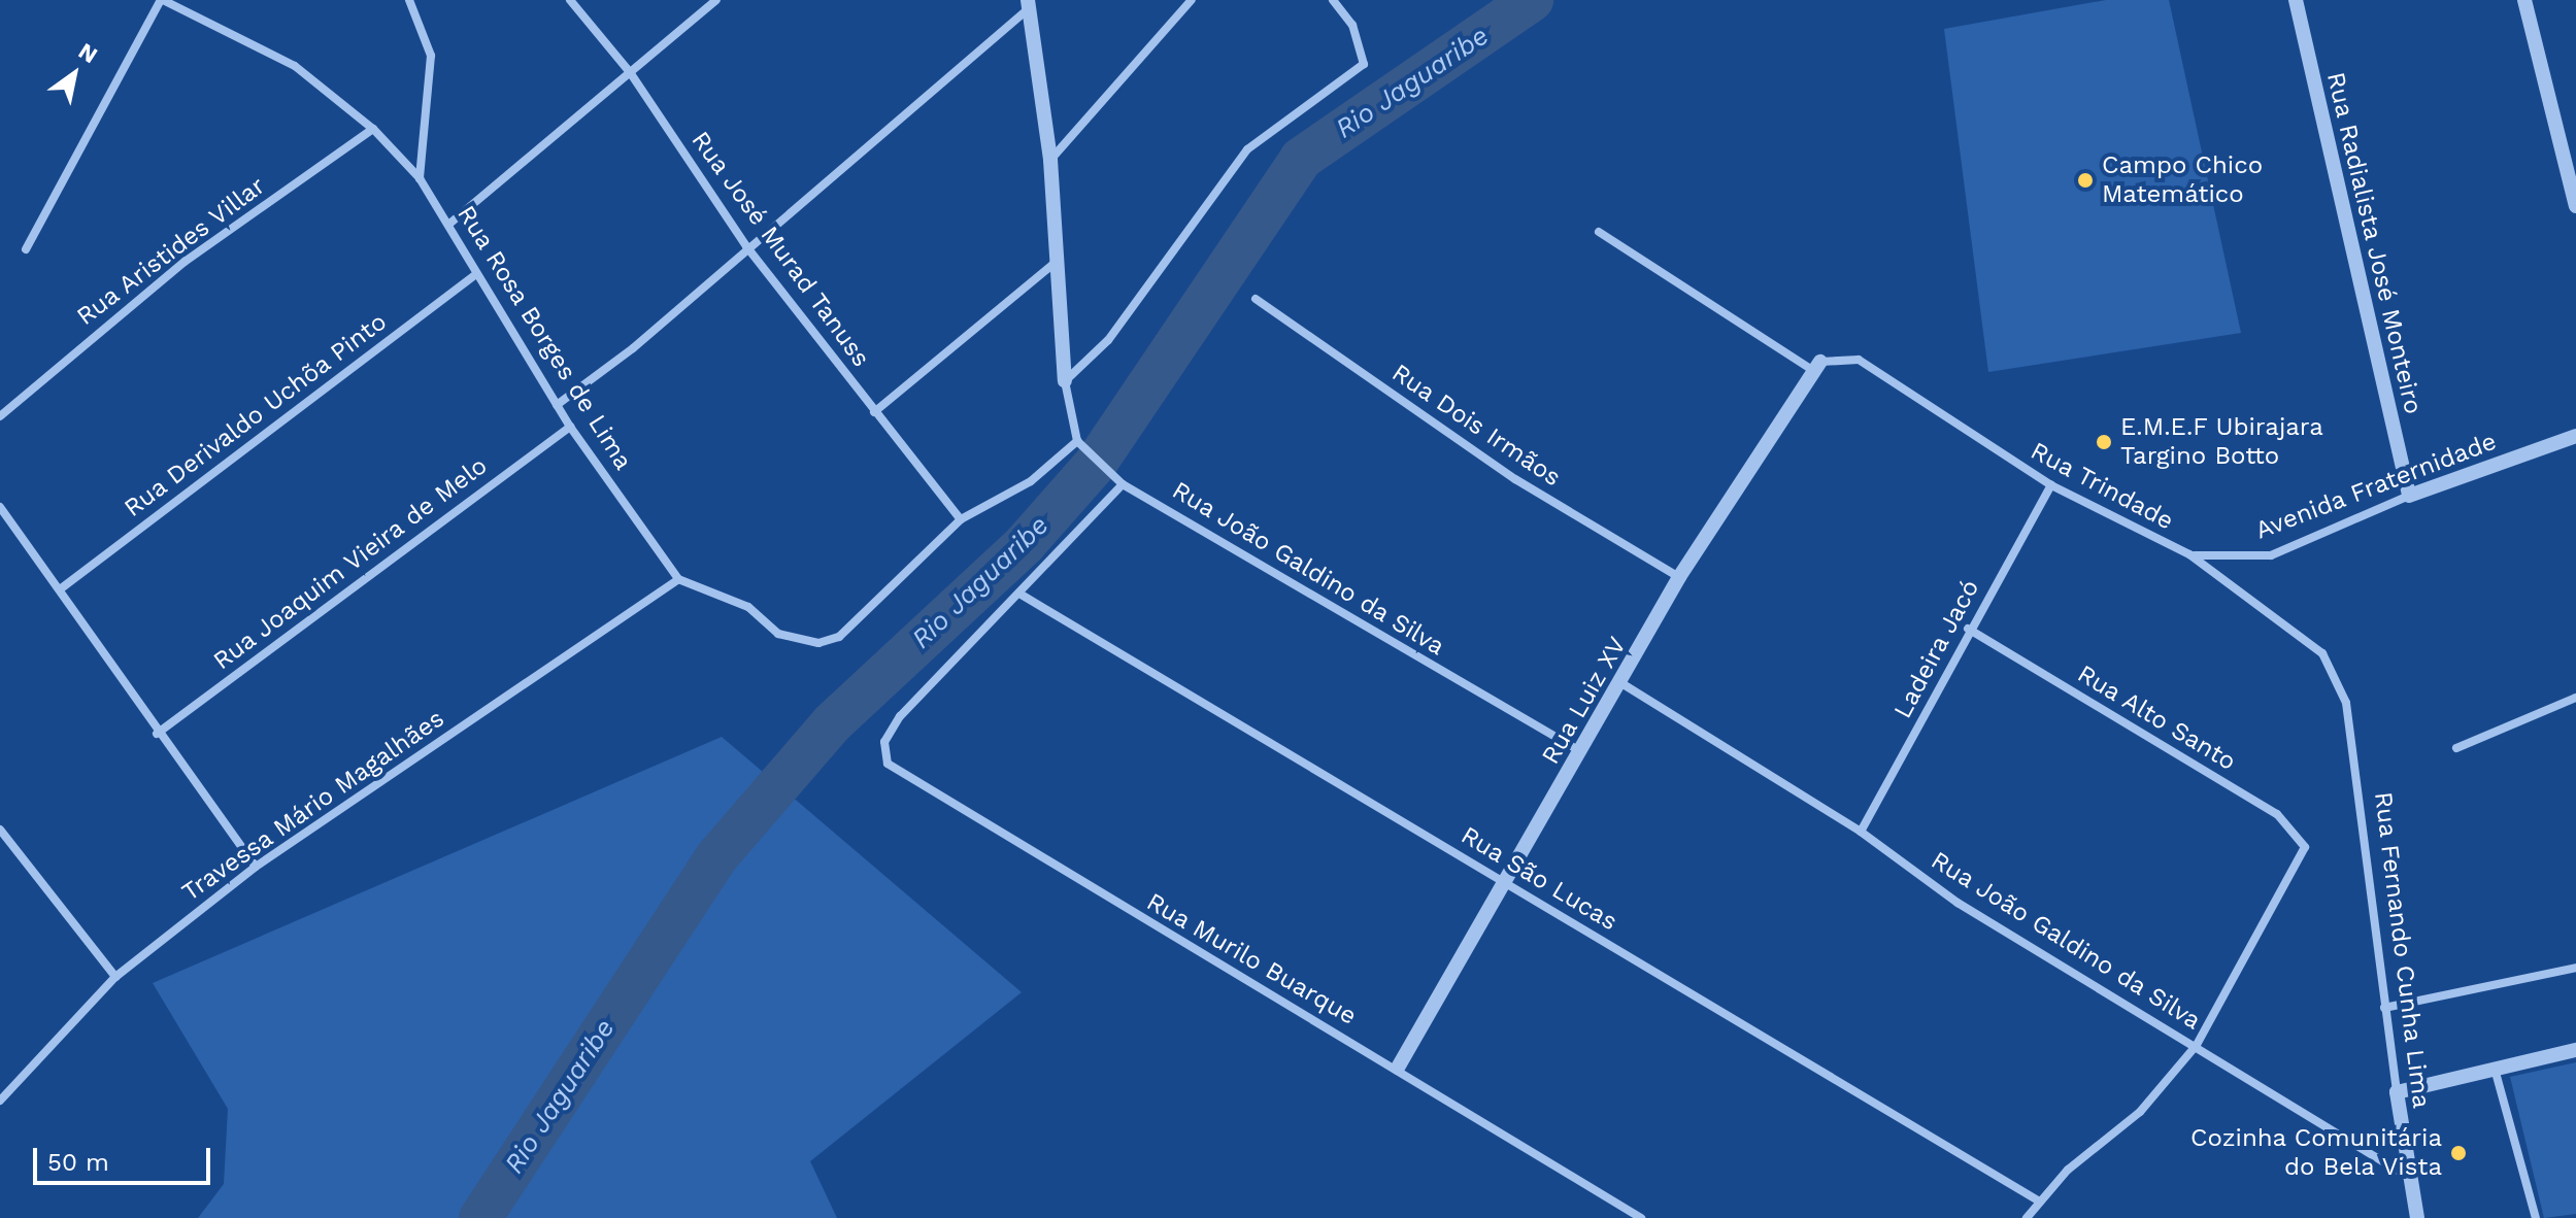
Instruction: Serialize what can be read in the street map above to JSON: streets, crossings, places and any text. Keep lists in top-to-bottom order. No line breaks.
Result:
{"streets":{"street":["Rua Radialista José Monteiro","Rua José Murad Tanuss","Rua Aristides Villar","Rua Rosa Borges de Lima","Rua Derivaldo Uchõa Pinto","Rua Dois Irmãos","Rua Trindade","Avenida Fraternidade","Rua Joaquim Vieira de Melo","Rua João Galdino da Silva","Ladeira Jacó","Rua Luiz XV","Rua Alto Santo","Travessa Mário Magalhães","Rua São Lucas","Rua Fernando Cunha Lima","Rua Murilo Buarque"]},"crossings":[["Rua Radialista José Monteiro","Avenida Fraternidade"],["Rua Aristides Villar","Rua Rosa Borges de Lima"],["Rua Rosa Borges de Lima","Rua Derivaldo Uchõa Pinto"],["Rua Rosa Borges de Lima","Rua Joaquim Vieira de Melo"],["Rua Rosa Borges de Lima","Travessa Mário Magalhães"],["Rua Dois Irmãos","Rua Luiz XV"],["Rua Trindade","Avenida Fraternidade"],["Rua Trindade","Ladeira Jacó"],["Rua Trindade","Rua Luiz XV"],["Rua Trindade","Rua Fernando Cunha Lima"],["Rua João Galdino da Silva","Ladeira Jacó"],["Rua João Galdino da Silva","Rua Luiz XV"],["Rua João Galdino da Silva","Rua Alto Santo"],["Rua João Galdino da Silva","Rua Fernando Cunha Lima"],["Ladeira Jacó","Rua Alto Santo"],["Rua Luiz XV","Rua São Lucas"],["Rua Luiz XV","Rua Murilo Buarque"],["Rua São Lucas","Rua Murilo Buarque"]],"water":["Rio Jaguaribe"],"places":["Campo Chico Matemático","E.M.E.F Ubirajara Targino Botto","Cozinha Comunitária do Bela Vista"],"scale_bar":"50 m","north":"top right"}
